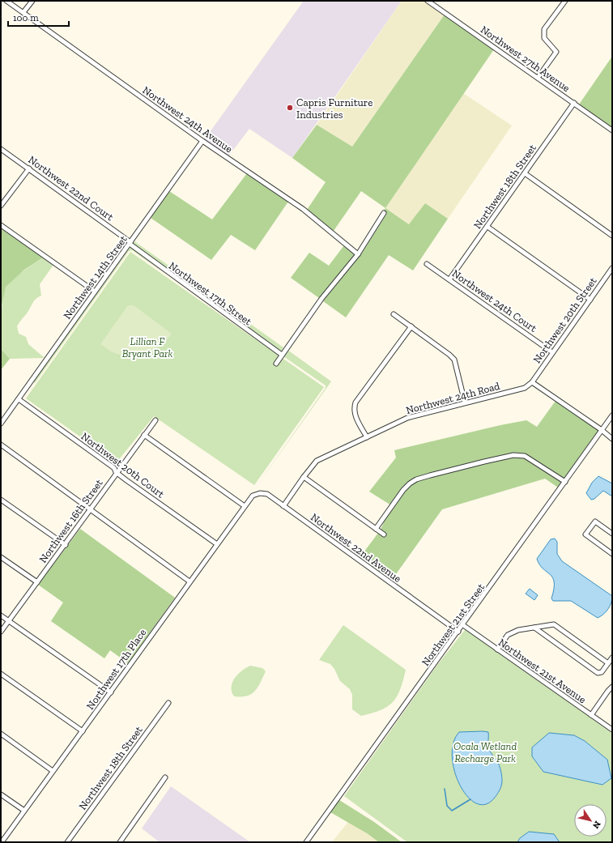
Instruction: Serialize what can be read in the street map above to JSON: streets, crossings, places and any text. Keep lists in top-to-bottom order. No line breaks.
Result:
{"streets":{"street":["Northwest 27th Avenue","Northwest 24th Avenue","Northwest 18th Street","Northwest 22nd Court","Northwest 14th Street","Northwest 17th Street","Northwest 24th Court","Northwest 20th Street","Northwest 24th Road","Northwest 20th Court","Northwest 16th Street","Northwest 22nd Avenue","Northwest 21st Street","Northwest 17th Place","Northwest 21st Avenue"]},"crossings":[["Northwest 27th Avenue","Northwest 18th Street"],["Northwest 24th Avenue","Northwest 14th Street"],["Northwest 18th Street","Northwest 24th Court"],["Northwest 22nd Court","Northwest 14th Street"],["Northwest 22nd Court","Northwest 17th Street"],["Northwest 14th Street","Northwest 17th Street"],["Northwest 14th Street","Northwest 20th Court"],["Northwest 24th Court","Northwest 20th Street"],["Northwest 20th Street","Northwest 24th Road"],["Northwest 24th Road","Northwest 22nd Avenue"],["Northwest 20th Court","Northwest 16th Street"],["Northwest 20th Court","Northwest 17th Place"],["Northwest 22nd Avenue","Northwest 21st Street"],["Northwest 22nd Avenue","Northwest 17th Place"],["Northwest 21st Street","Northwest 21st Avenue"]],"parks":["Lillian F Bryant Park","Ocala Wetland Recharge Park"],"places":["Capris Furniture Industries"],"scale_bar":"100 m","north":"bottom right"}
